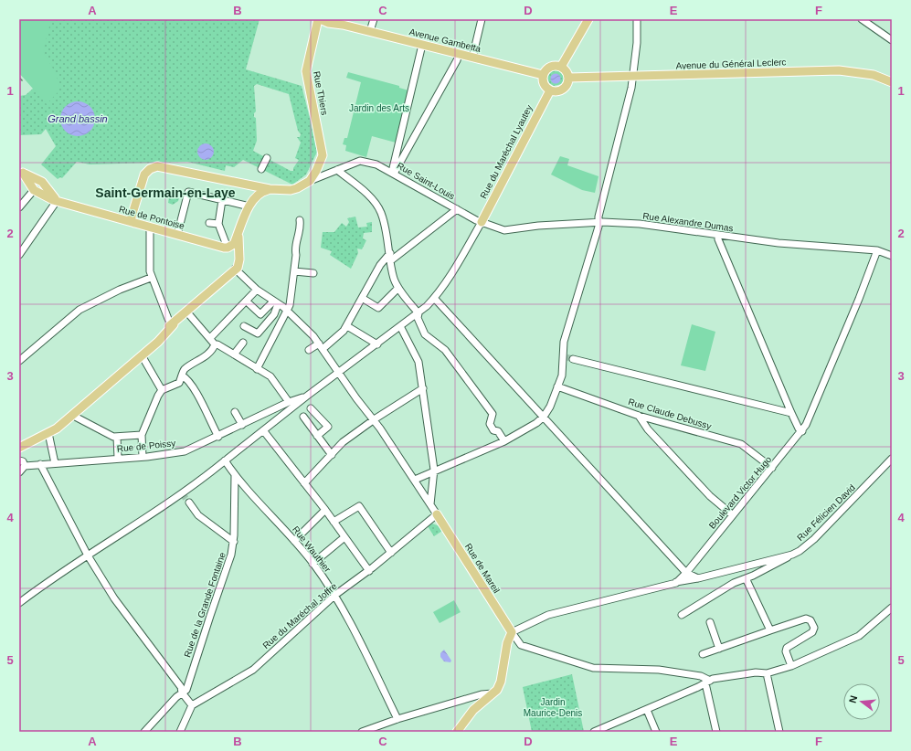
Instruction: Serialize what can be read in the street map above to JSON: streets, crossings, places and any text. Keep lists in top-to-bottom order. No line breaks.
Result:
{"streets":{"main road":["Avenue Gambetta","Avenue du Général Leclerc","Rue Thiers","Rue du Maréchal Lyautey","Rue de Pontoise","Rue de Mareil"],"street":["Rue Saint-Louis","Rue Alexandre Dumas","Rue Claude Debussy","Rue de Poissy","Boulevard Victor Hugo","Rue Félicien David","Rue Wauthier","Rue de la Grande Fontaine","Rue du Maréchal Joffre"]},"crossings":[["Avenue Gambetta","Avenue du Général Leclerc"],["Avenue Gambetta","Rue Thiers"],["Avenue Gambetta","Rue du Maréchal Lyautey"],["Avenue du Général Leclerc","Rue du Maréchal Lyautey"],["Rue du Maréchal Lyautey","Rue Saint-Louis"],["Rue du Maréchal Lyautey","Rue Alexandre Dumas"],["Rue Saint-Louis","Rue Alexandre Dumas"],["Rue Alexandre Dumas","Boulevard Victor Hugo"],["Rue Claude Debussy","Boulevard Victor Hugo"],["Boulevard Victor Hugo","Rue Félicien David"],["Rue Wauthier","Rue de la Grande Fontaine"],["Rue Wauthier","Rue du Maréchal Joffre"],["Rue de Mareil","Rue du Maréchal Joffre"]],"districts":["Saint-Germain-en-Laye"],"water":["Grand bassin"],"parks":["Jardin des Arts","Jardin Maurice-Denis"],"north":"left","grid":{"columns":["A","B","C","D","E","F"],"rows":["1","2","3","4","5"]}}
